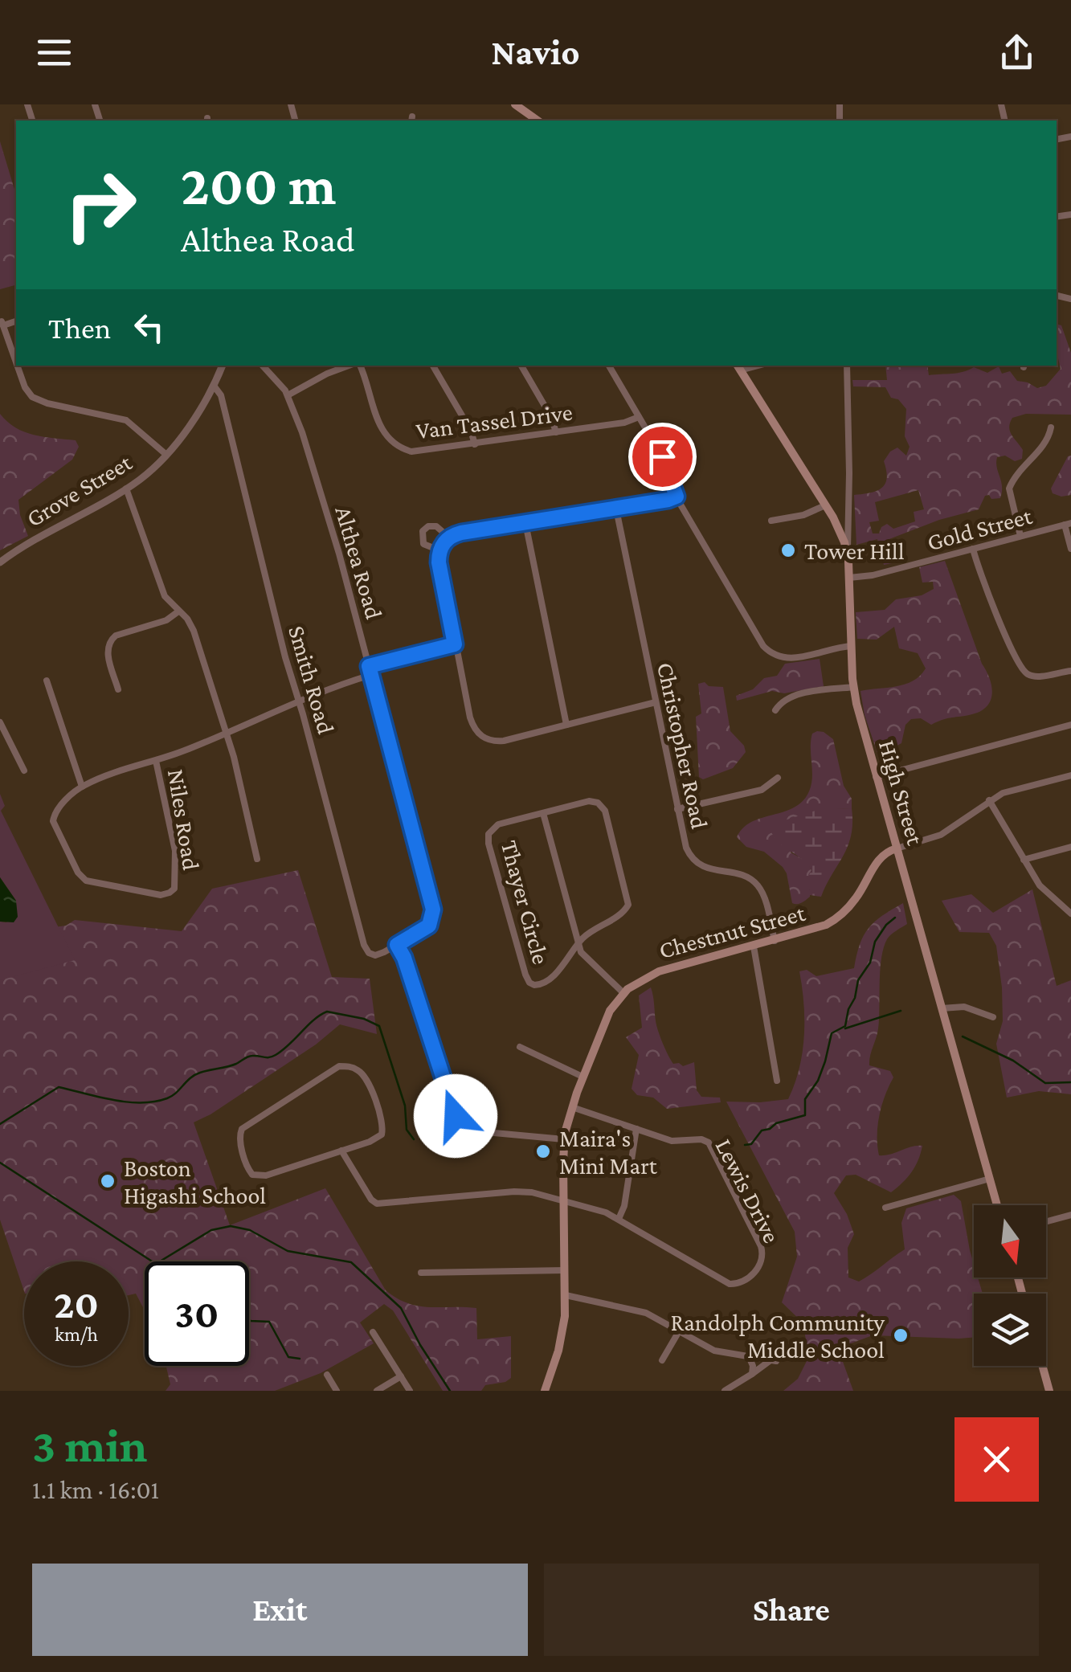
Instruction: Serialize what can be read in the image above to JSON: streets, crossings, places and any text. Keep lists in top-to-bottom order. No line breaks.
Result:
{"streets":{"main road":["High Street","Chestnut Street"],"street":["Van Tassel Drive","Grove Street","Gold Street","Althea Road","Smith Road","Christopher Road","Niles Road","Thayer Circle","Lewis Drive"]},"crossings":[["Grove Street","Smith Road"],["Gold Street","High Street"],["Althea Road","Smith Road"],["Althea Road","Niles Road"],["Smith Road","Niles Road"],["Christopher Road","Chestnut Street"],["High Street","Chestnut Street"],["Chestnut Street","Lewis Drive"]],"places":["Tower Hill","Maira's Mini Mart","Boston Higashi School","Randolph Community Middle School"],"north":"bottom","page":{"header":"Navio","turn":["200 m","Althea Road"],"then":"Then","speed":"20 km/h","limit":"30","heading":["3 min","1.1 km · 16:01"],"buttons":["Exit","Share"]}}
